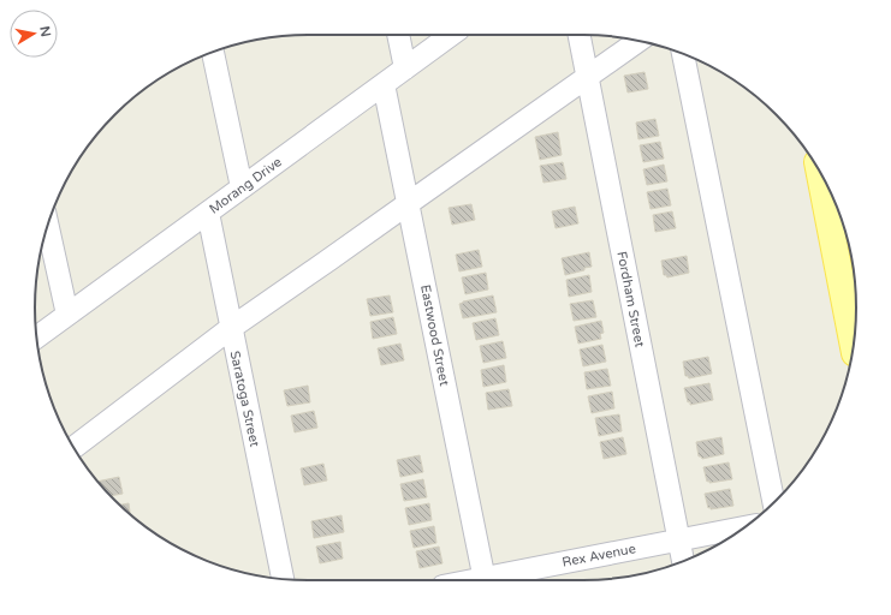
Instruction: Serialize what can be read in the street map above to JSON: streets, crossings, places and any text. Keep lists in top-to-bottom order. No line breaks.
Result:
{"streets":{"street":["Morang Drive","Fordham Street","Eastwood Street","Saratoga Street","Rex Avenue"]},"crossings":[["Morang Drive","Eastwood Street"],["Morang Drive","Saratoga Street"],["Fordham Street","Rex Avenue"]],"north":"right"}
